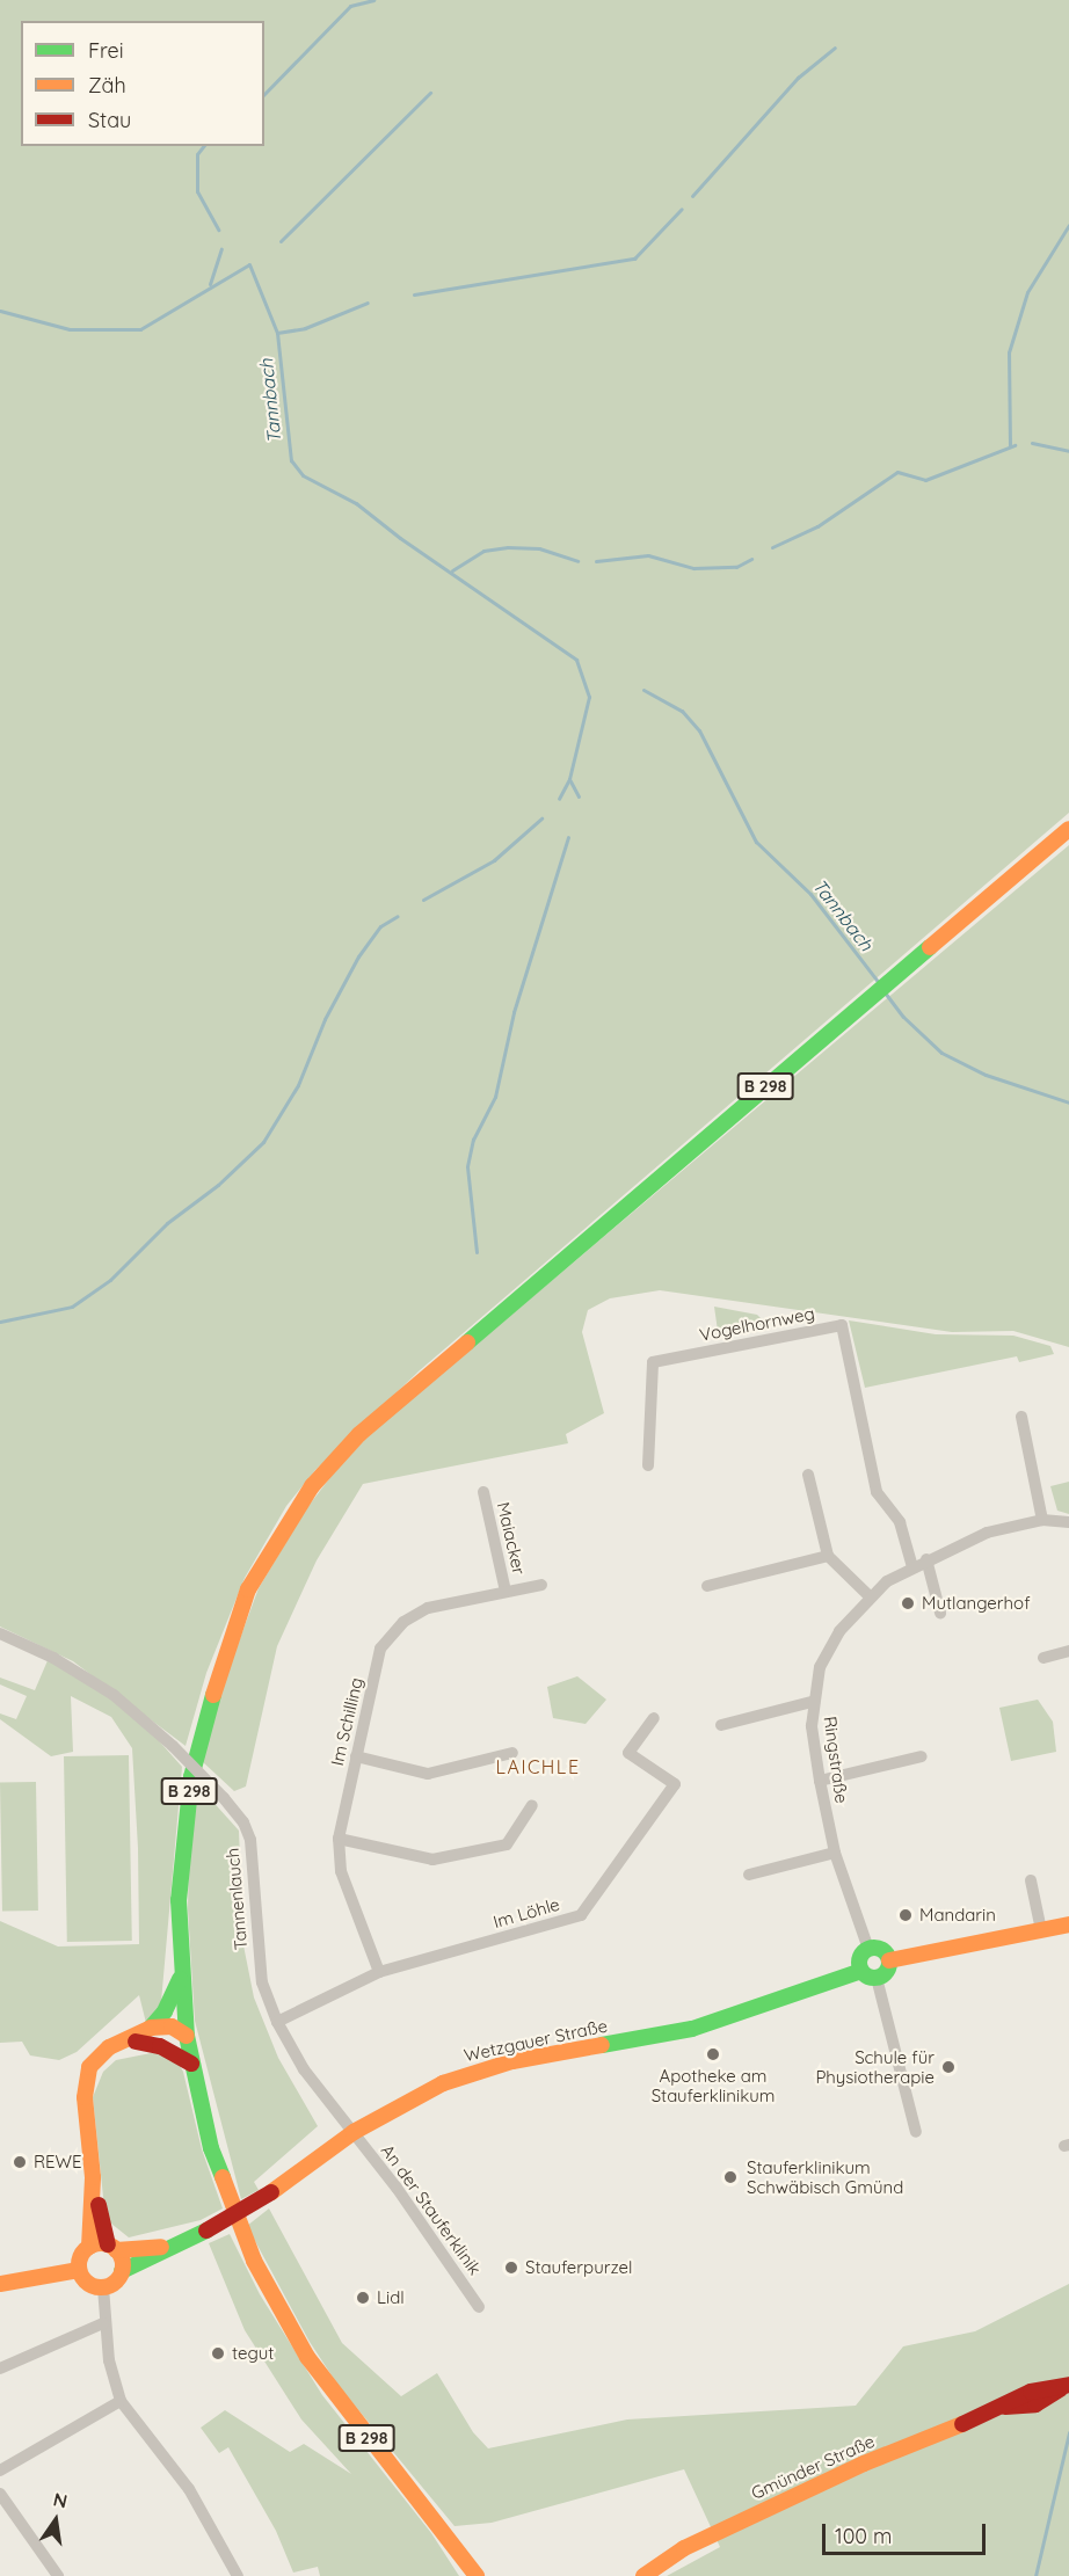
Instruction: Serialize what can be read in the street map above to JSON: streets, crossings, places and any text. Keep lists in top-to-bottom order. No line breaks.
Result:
{"streets":{"main road":["B 298","Wetzgauer Straße","Gmünder Straße"],"street":["Vogelhornweg","Maiacker","Im Schilling","Ringstraße","Tannenlauch","Im Löhle","An der Stauferklinik"]},"crossings":[["Vogelhornweg","Ringstraße"],["Maiacker","Im Schilling"],["Im Schilling","Im Löhle"],["Ringstraße","Wetzgauer Straße"],["Tannenlauch","Im Löhle"],["Tannenlauch","Wetzgauer Straße"],["Tannenlauch","An der Stauferklinik"],["Wetzgauer Straße","An der Stauferklinik"]],"districts":["LAICHLE"],"water":["Tannbach"],"places":["Mutlangerhof","Mandarin","Apotheke am Stauferklinikum","Schule für Physiotherapie","REWE","Stauferklinikum Schwäbisch Gmünd","Stauferpurzel","Lidl","tegut"],"legend":["Frei","Zäh","Stau"],"scale_bar":"100 m","north":"top"}
